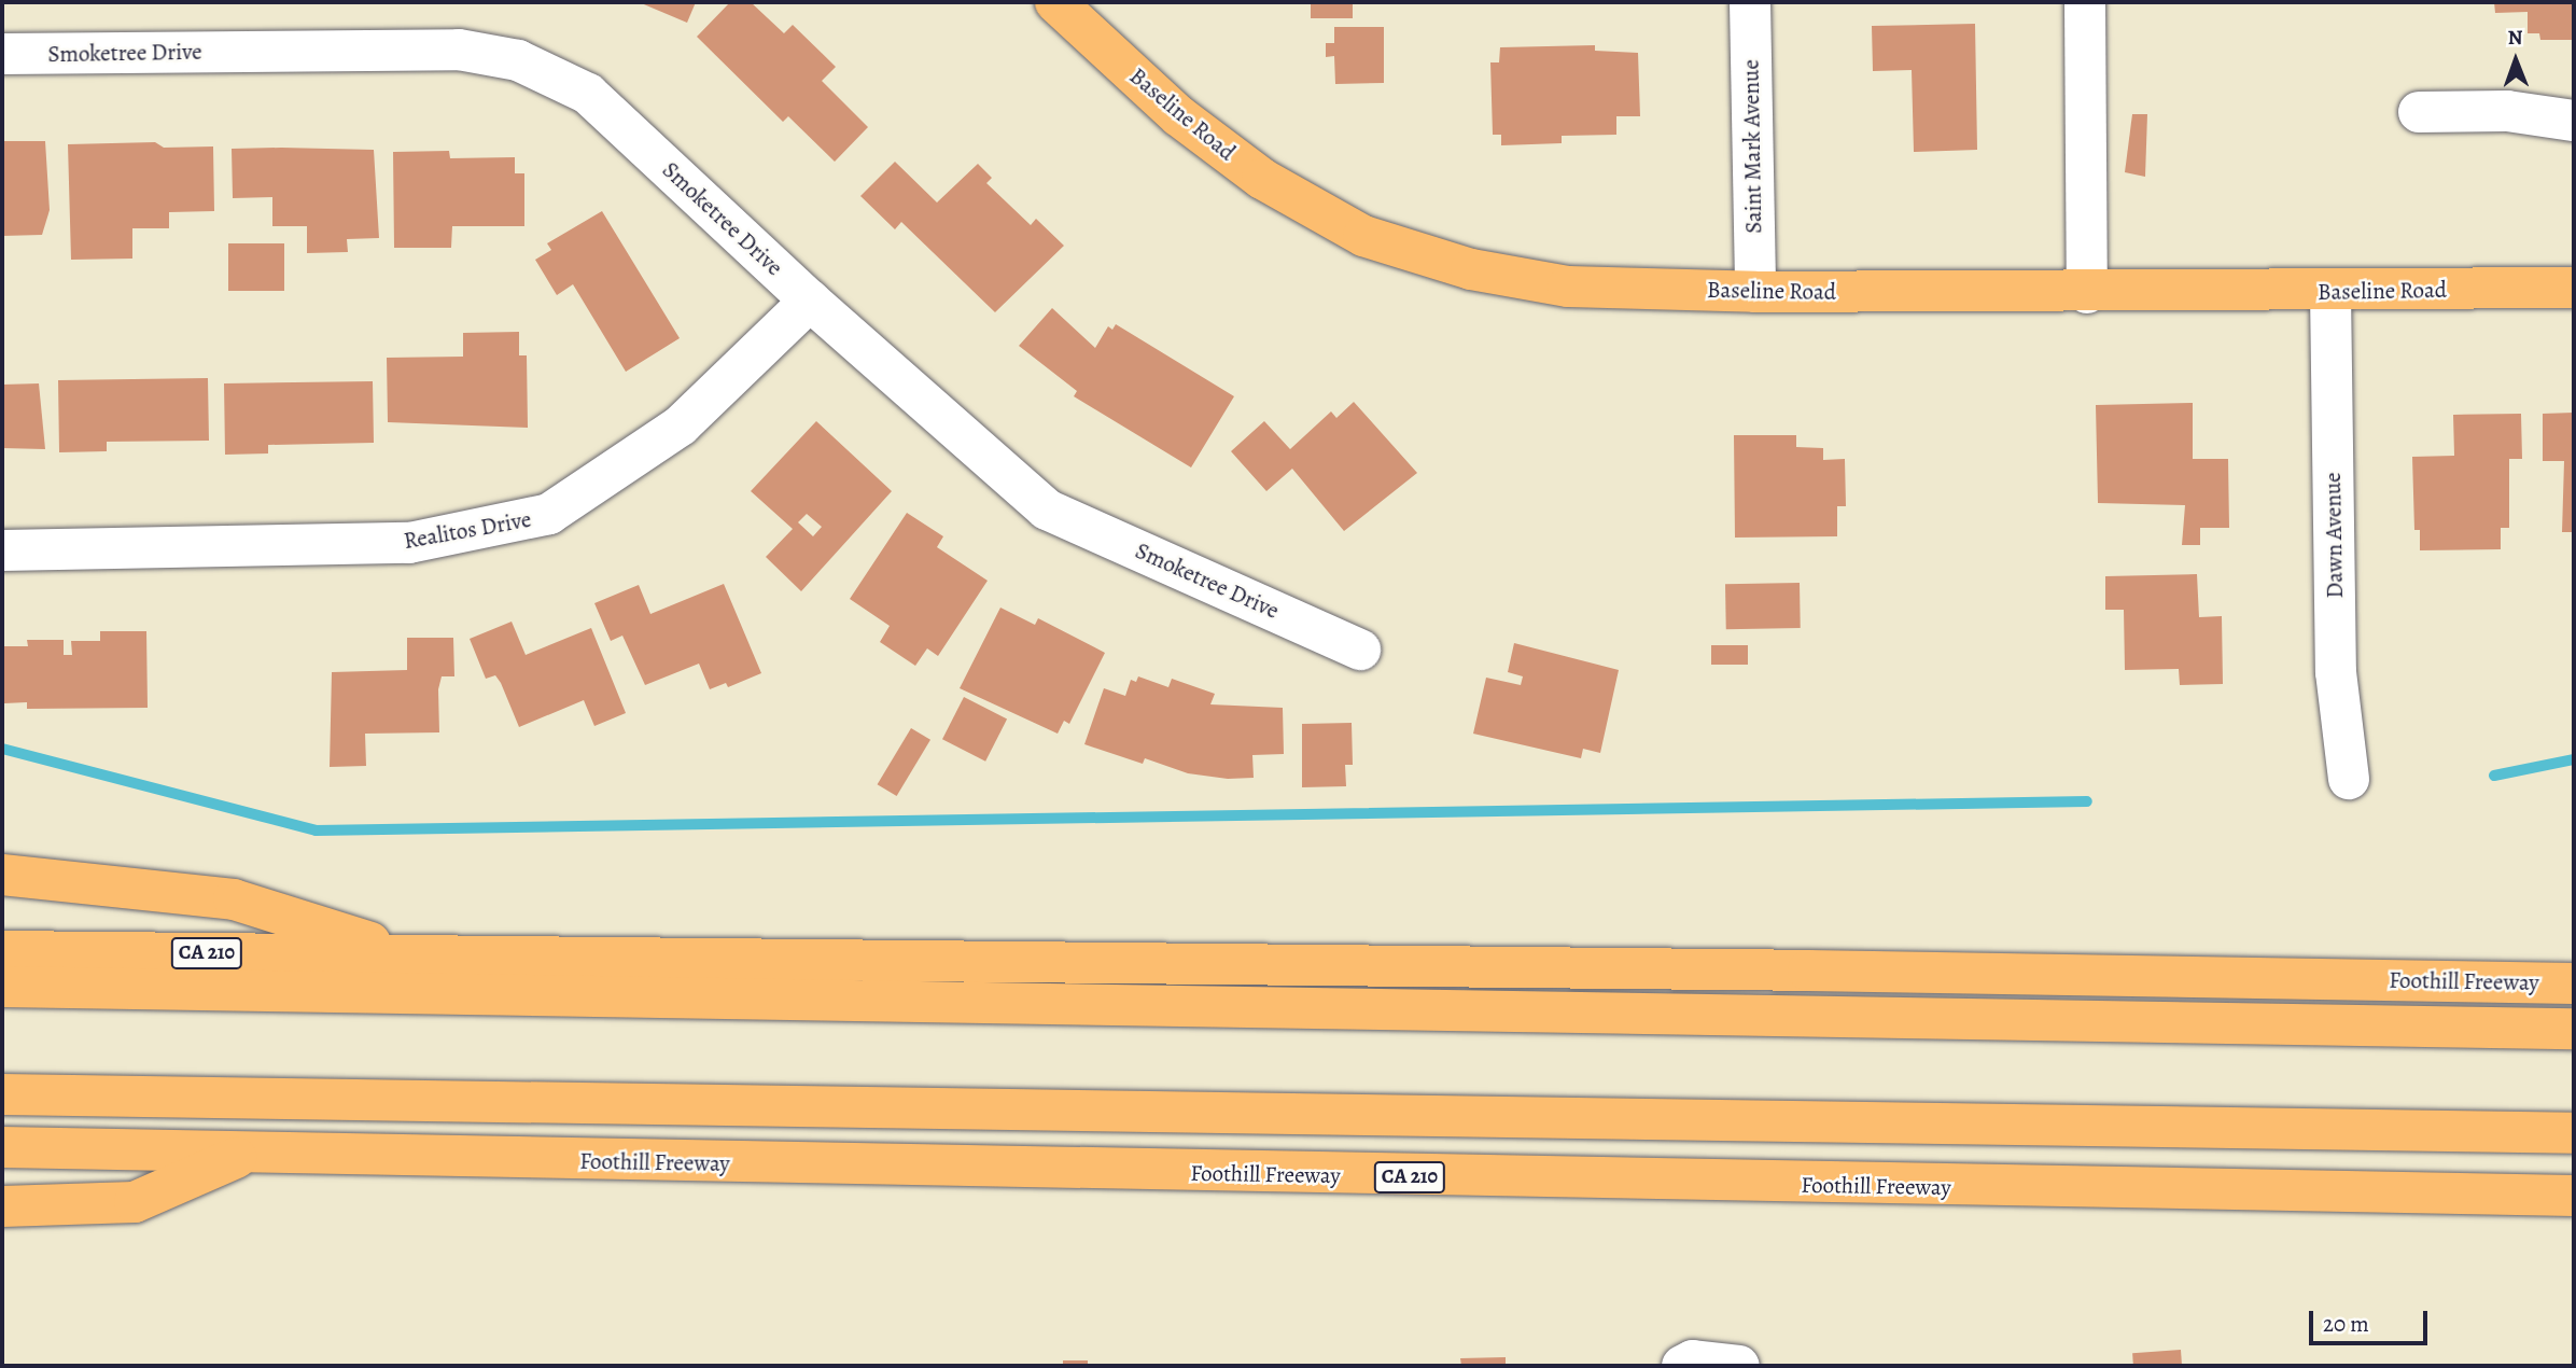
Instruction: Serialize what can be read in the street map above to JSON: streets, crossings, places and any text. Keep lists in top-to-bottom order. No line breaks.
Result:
{"streets":{"main road":["Baseline Road","CA 210","Foothill Freeway"],"street":["Smoketree Drive","Saint Mark Avenue","Realitos Drive","Dawn Avenue"]},"crossings":[["Smoketree Drive","Realitos Drive"],["Baseline Road","Saint Mark Avenue"],["Baseline Road","Dawn Avenue"]],"scale_bar":"20 m","north":"top"}
